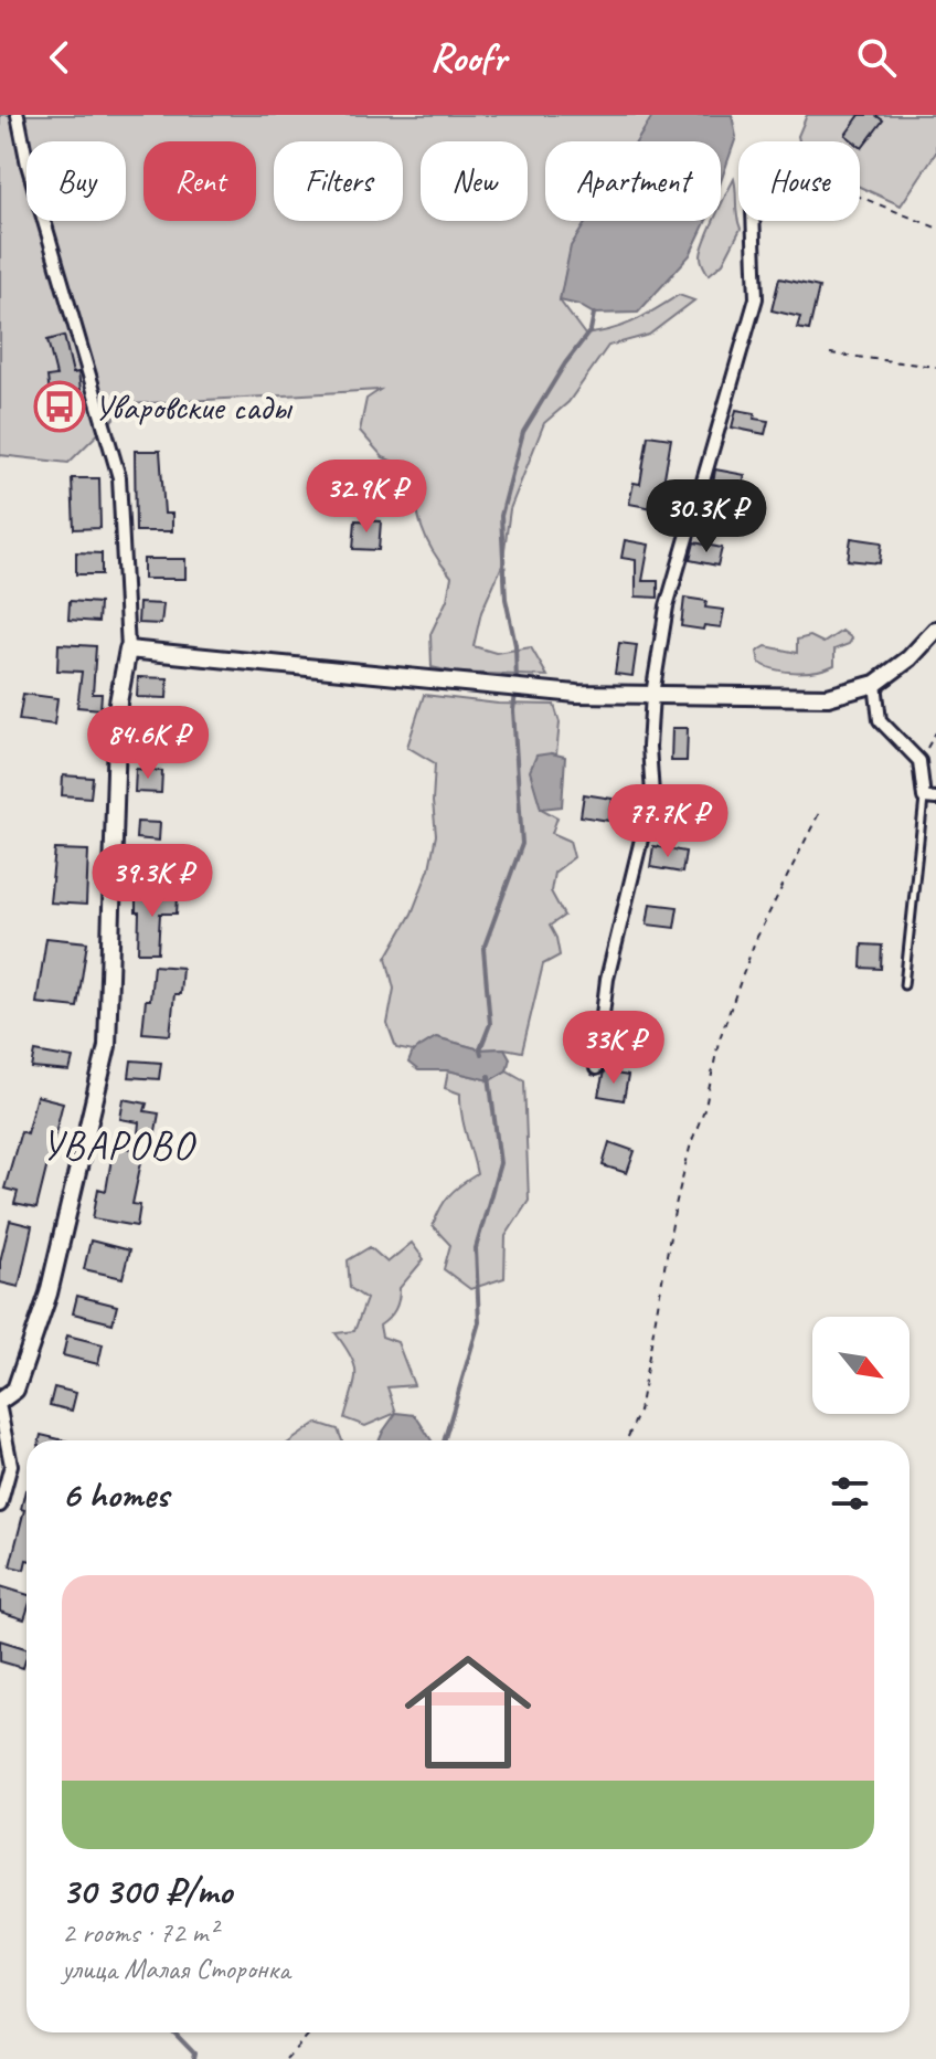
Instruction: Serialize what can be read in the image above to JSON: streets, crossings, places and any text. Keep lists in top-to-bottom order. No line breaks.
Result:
{"districts":["УВАРОВО"],"places":{"bus stop":["Уваровские сады"]},"north":"bottom right","page":{"header":"Roofr","chip":["Buy","Rent","Filters","New","Apartment","House"],"price":["32.9K ₽","30.3K ₽","84.6K ₽","77.7K ₽","39.3K ₽","33K ₽"],"heading":"6 homes","list":[{"name":"30 300 ₽/mo","note":"2 rooms · 72 m² · улица Малая Сторонка"}]}}
